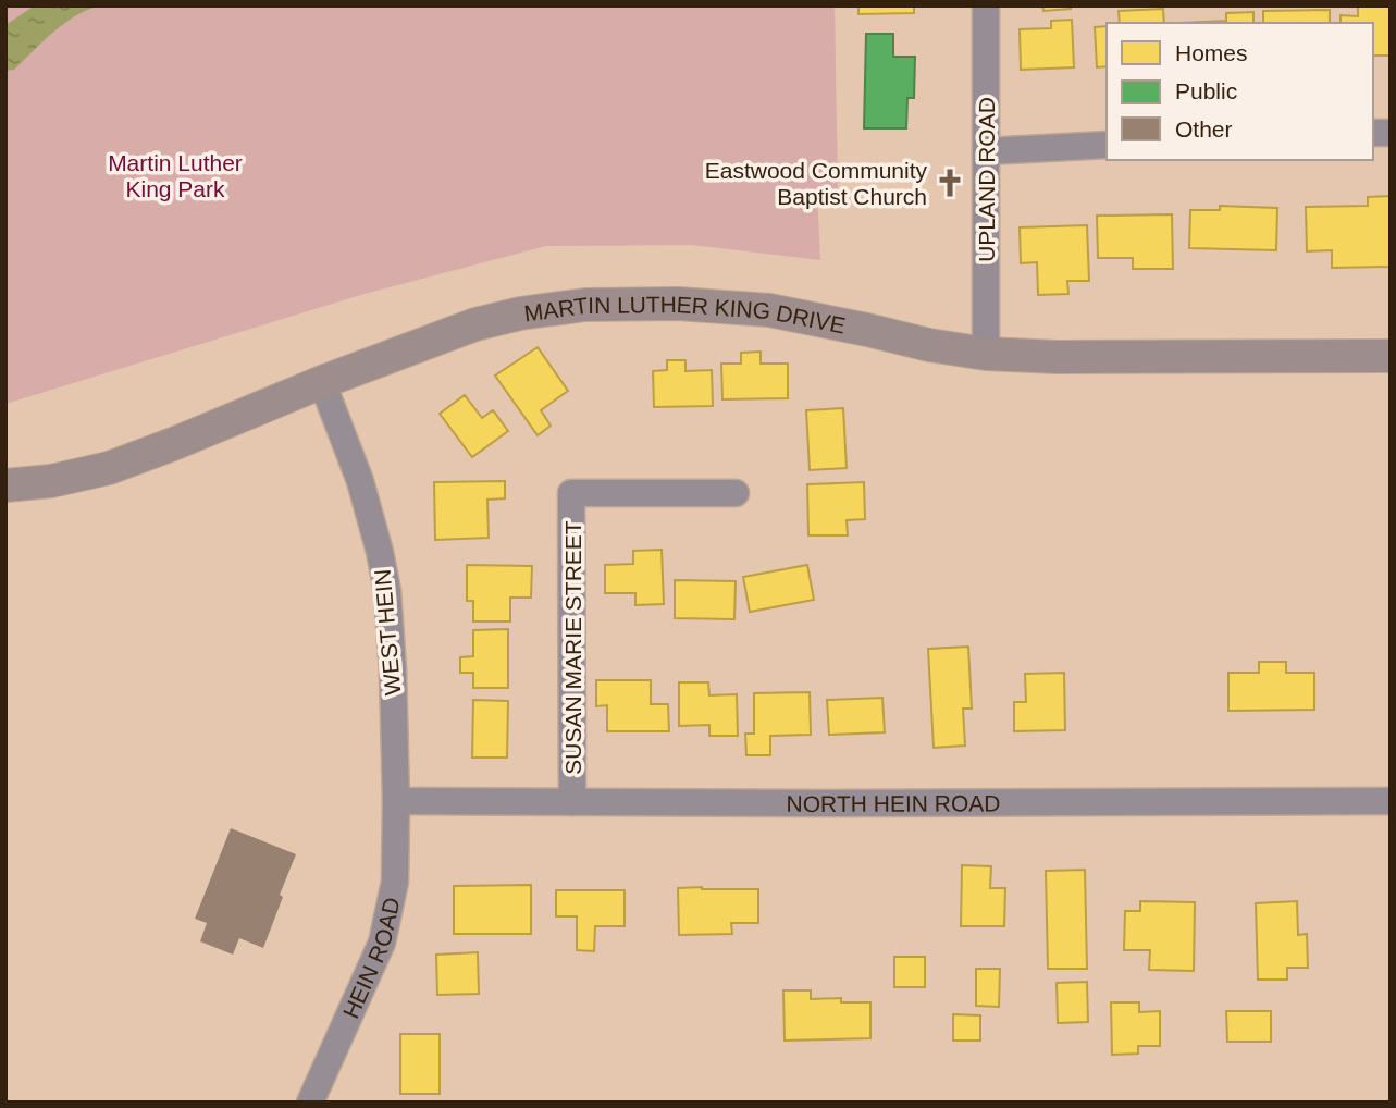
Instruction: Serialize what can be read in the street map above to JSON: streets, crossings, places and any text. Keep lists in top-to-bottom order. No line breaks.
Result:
{"streets":{"main road":["MARTIN LUTHER KING DRIVE"],"street":["UPLAND ROAD","WEST HEIN","SUSAN MARIE STREET","NORTH HEIN ROAD","HEIN ROAD"]},"crossings":[["UPLAND ROAD","MARTIN LUTHER KING DRIVE"],["MARTIN LUTHER KING DRIVE","WEST HEIN"],["WEST HEIN","NORTH HEIN ROAD"],["WEST HEIN","HEIN ROAD"],["SUSAN MARIE STREET","NORTH HEIN ROAD"],["NORTH HEIN ROAD","HEIN ROAD"]],"parks":["Martin Luther King Park"],"places":{"church":["Eastwood Community Baptist Church"]},"legend":["Homes","Public","Other"]}
